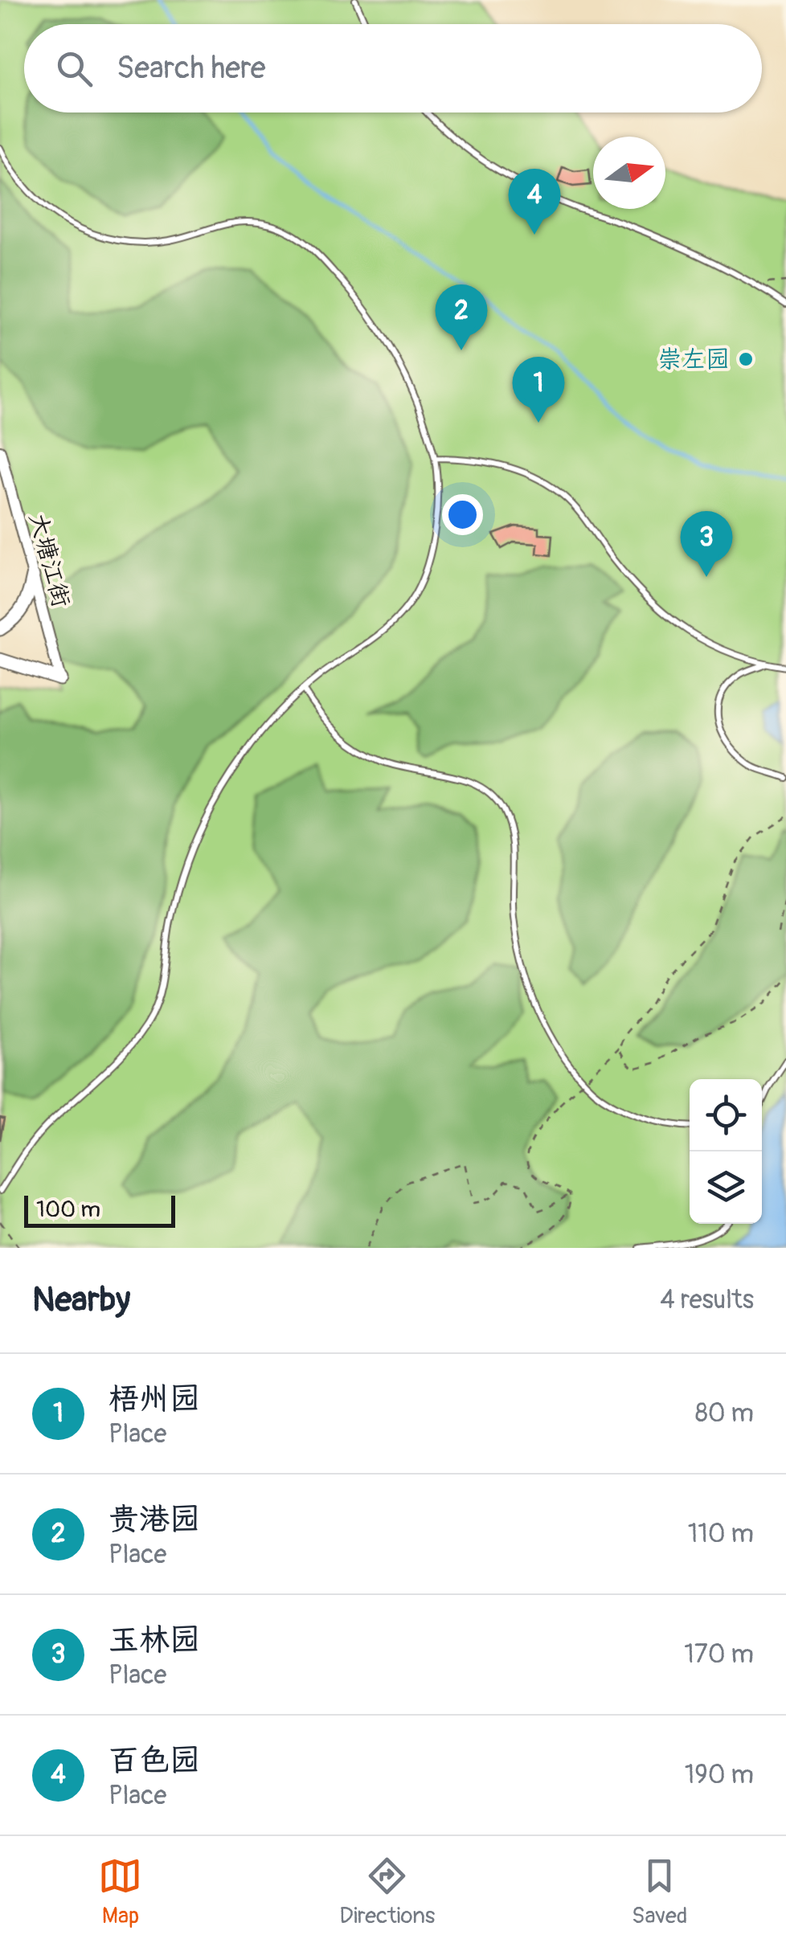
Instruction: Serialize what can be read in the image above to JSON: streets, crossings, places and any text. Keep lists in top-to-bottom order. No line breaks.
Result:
{"streets":{"street":["大塘江街"]},"places":["崇左园"],"scale_bar":"100 m","north":"right","page":{"search":"Search here","pins":["4","2","1","3"],"scale":"100 m","heading":["Nearby","4 results"],"list":[{"mark":"1","name":"梧州园","note":"Place","value":"80 m"},{"mark":"2","name":"贵港园","note":"Place","value":"110 m"},{"mark":"3","name":"玉林园","note":"Place","value":"170 m"},{"mark":"4","name":"百色园","note":"Place","value":"190 m"}],"nav":["Map","Directions","Saved"]}}
